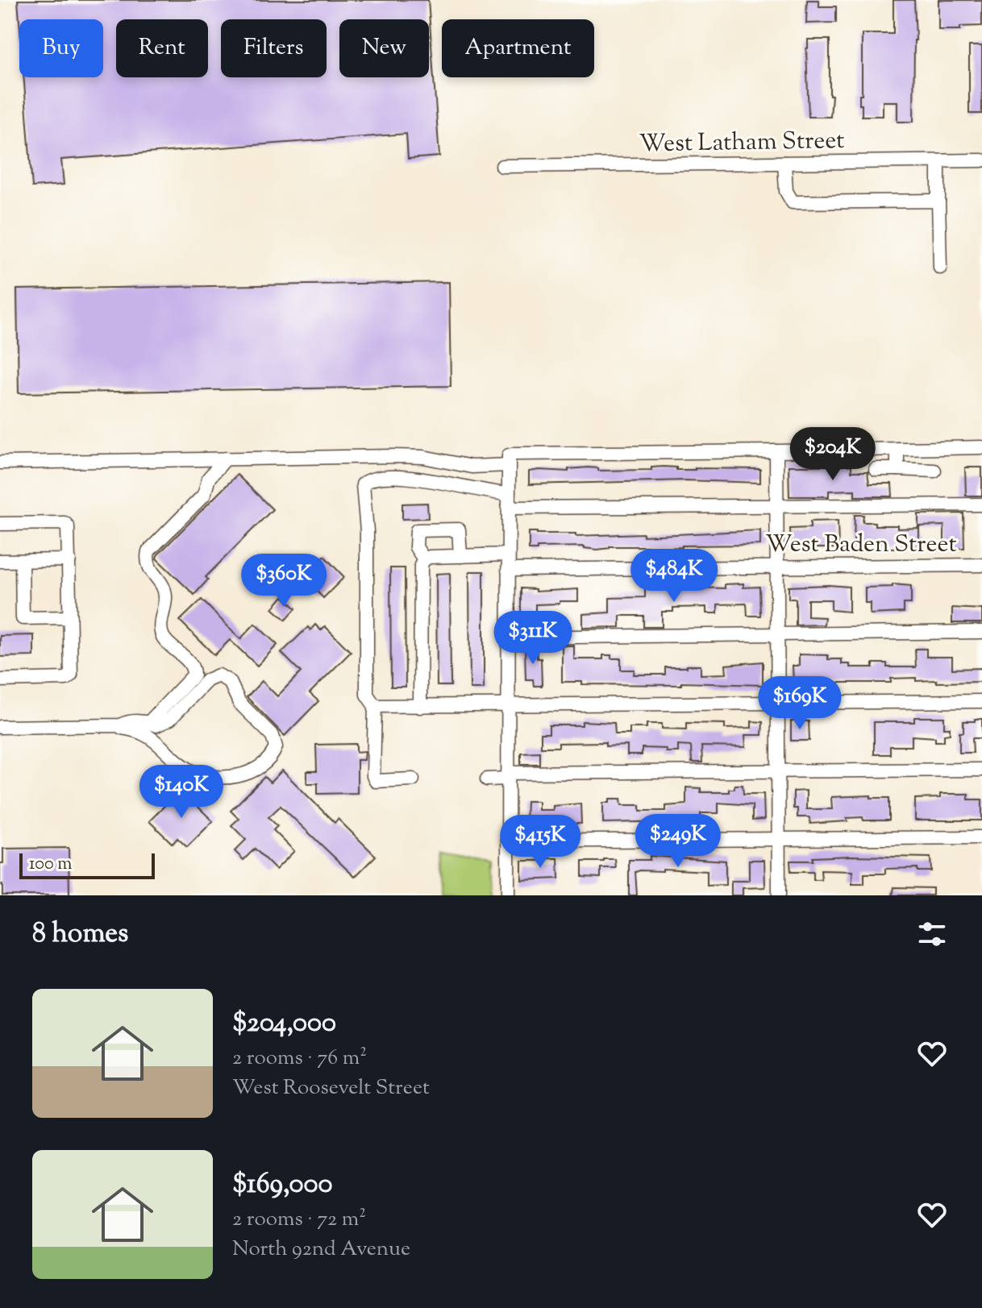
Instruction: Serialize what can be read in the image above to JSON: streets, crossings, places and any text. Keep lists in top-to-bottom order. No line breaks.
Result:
{"streets":{"street":["West Latham Street","West Baden Street"]},"scale_bar":"100 m","page":{"chip":["Buy","Rent","Filters","New","Apartment"],"price":["$204K","$484K","$360K","$311K","$169K","$140K","$249K","$415K"],"scale":"100 m","heading":"8 homes","list":[{"name":"$204,000","note":"2 rooms · 76 m² · West Roosevelt Street"},{"name":"$169,000","note":"2 rooms · 72 m² · North 92nd Avenue"}]}}
